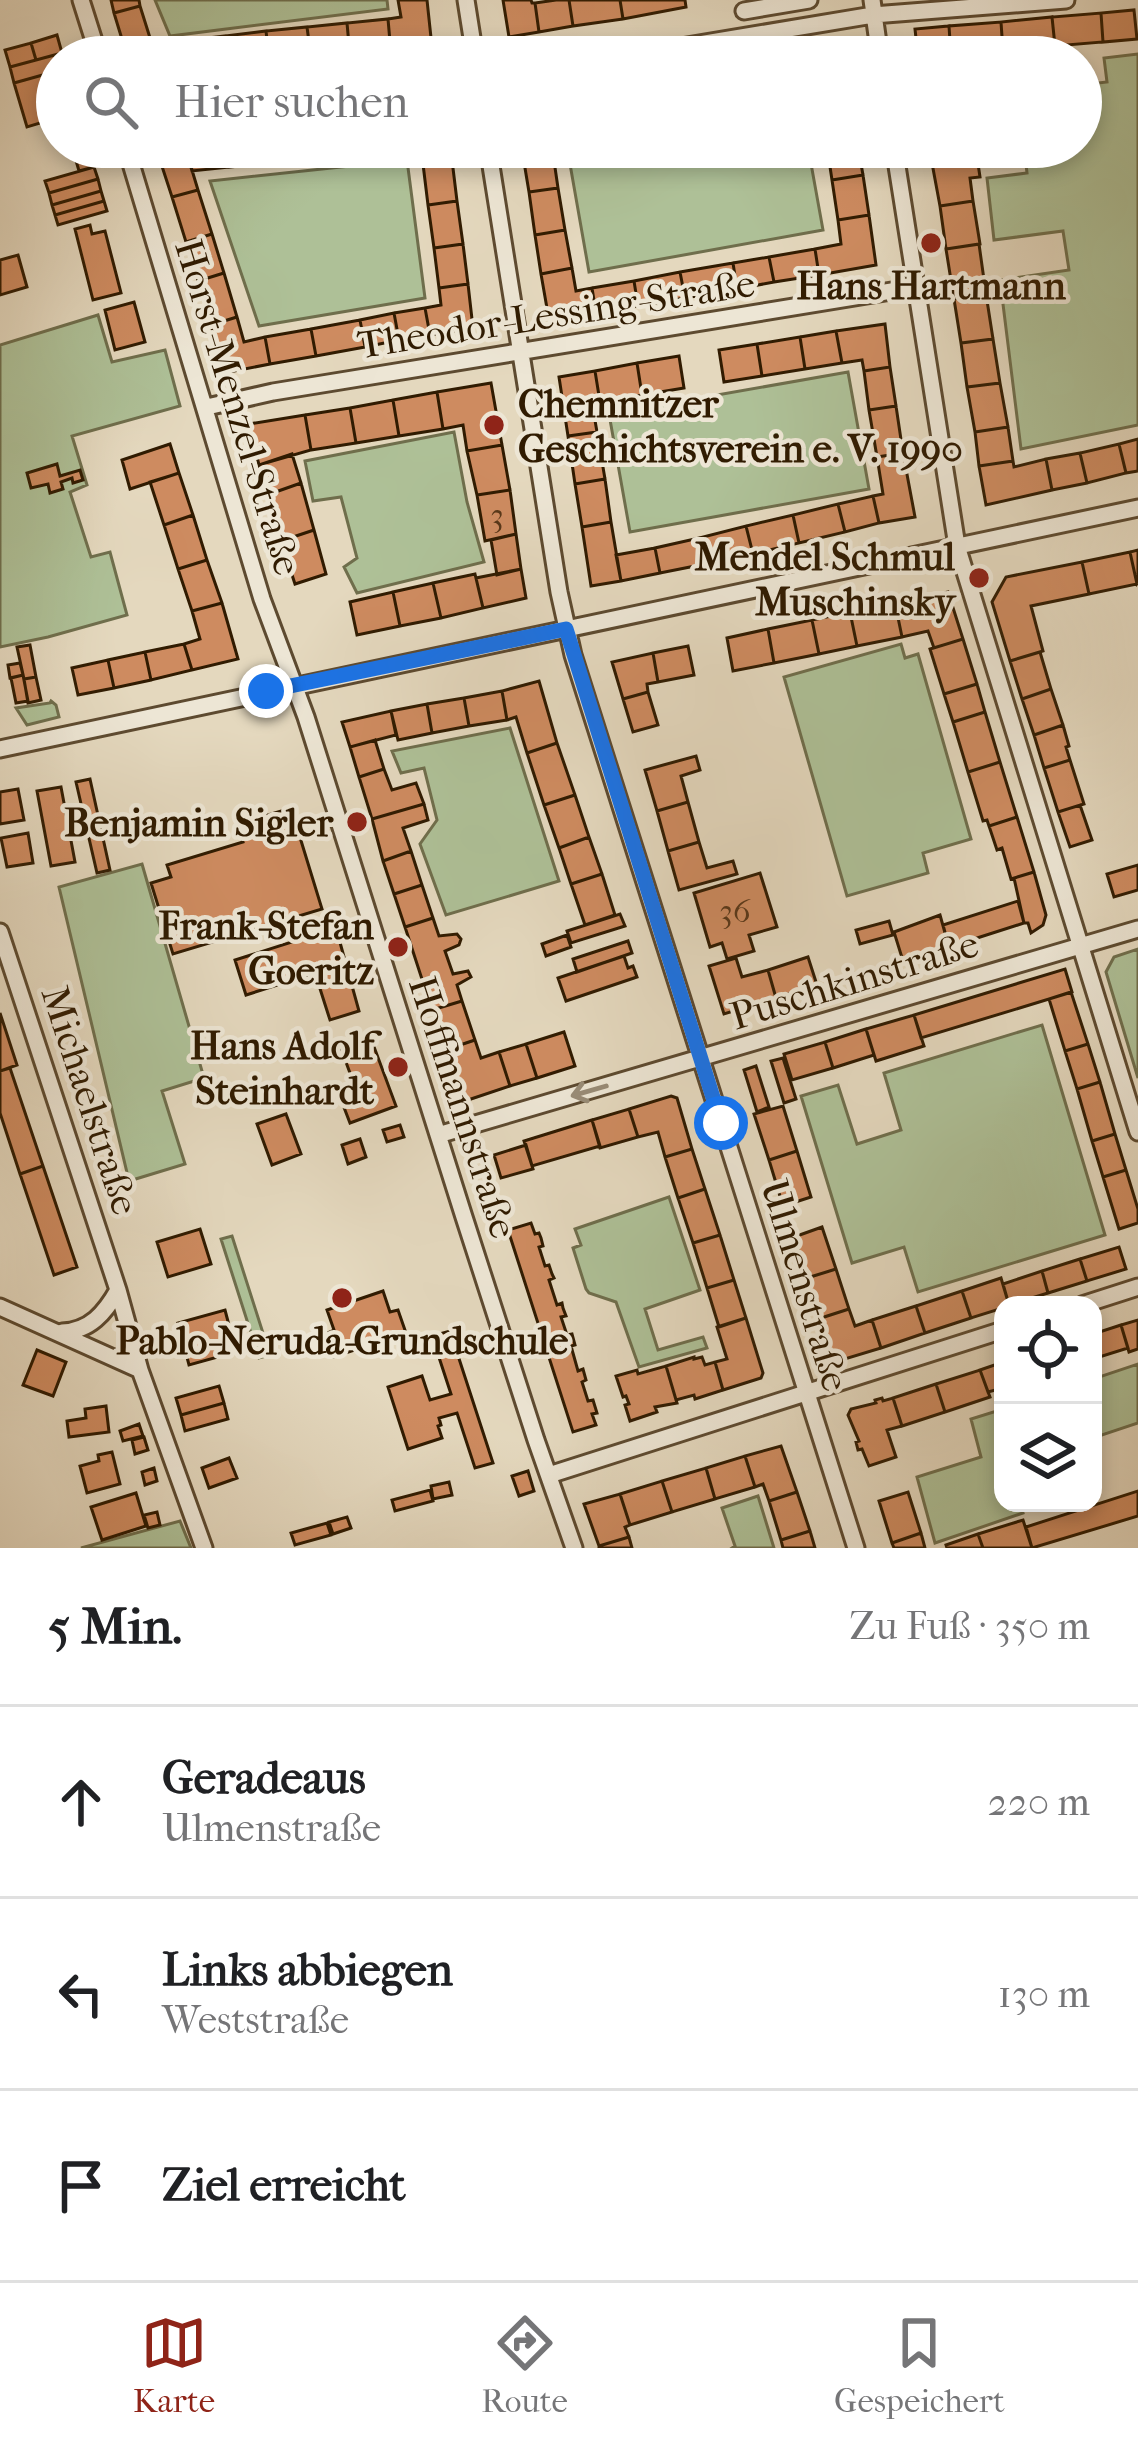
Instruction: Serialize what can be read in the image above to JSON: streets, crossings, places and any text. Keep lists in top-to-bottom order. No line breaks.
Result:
{"streets":{"street":["Theodor-Lessing-Straße","Horst-Menzel-Straße","Puschkinstraße","Michaelstraße","Hoffmannstraße","Ulmenstraße"]},"crossings":[["Theodor-Lessing-Straße","Horst-Menzel-Straße"],["Theodor-Lessing-Straße","Ulmenstraße"],["Horst-Menzel-Straße","Hoffmannstraße"],["Puschkinstraße","Hoffmannstraße"],["Puschkinstraße","Ulmenstraße"]],"one_way":["Puschkinstraße"],"places":["Hans Hartmann","Chemnitzer Geschichtsverein e. V. 1990","Mendel Schmul Muschinsky","Benjamin Sigler","Frank-Stefan Goeritz","Hans Adolf Steinhardt","Pablo-Neruda-Grundschule"],"house_numbers":["3","36"],"page":{"search":"Hier suchen","heading":["5 Min.","Zu Fuß · 350 m"],"list":[["Geradeaus","Ulmenstraße","220 m"],["Links abbiegen","Weststraße","130 m"],"Ziel erreicht"],"nav":["Karte","Route","Gespeichert"]}}
